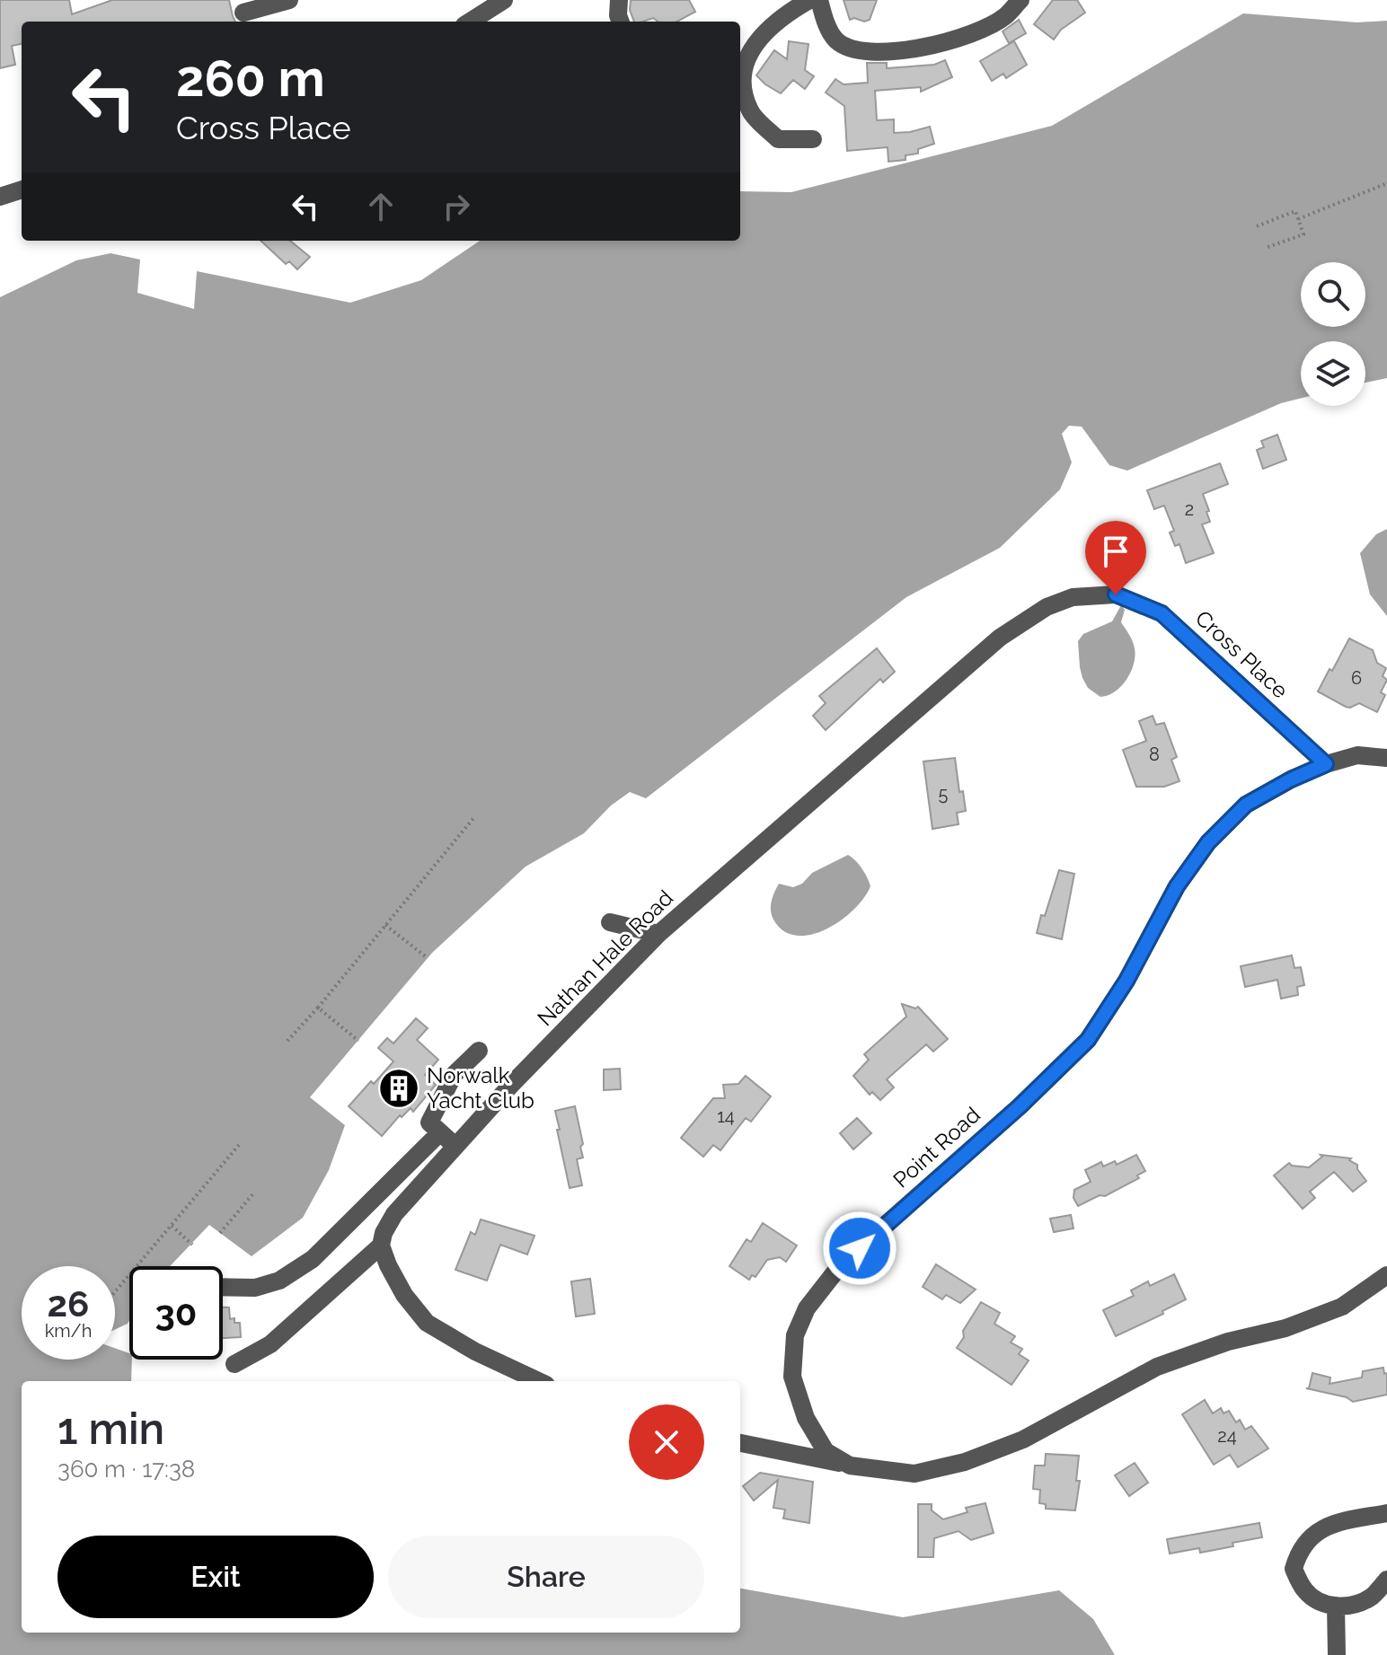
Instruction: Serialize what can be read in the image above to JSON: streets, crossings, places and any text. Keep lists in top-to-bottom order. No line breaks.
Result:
{"streets":{"street":["Cross Place","Nathan Hale Road","Point Road"]},"crossings":[["Cross Place","Nathan Hale Road"],["Cross Place","Point Road"]],"places":{"building":["Norwalk Yacht Club"]},"house_numbers":["2","6","8","5","14","24"],"page":{"turn":["260 m","Cross Place"],"speed":"26 km/h","limit":"30","heading":["1 min","360 m · 17:38"],"buttons":["Exit","Share"]}}
